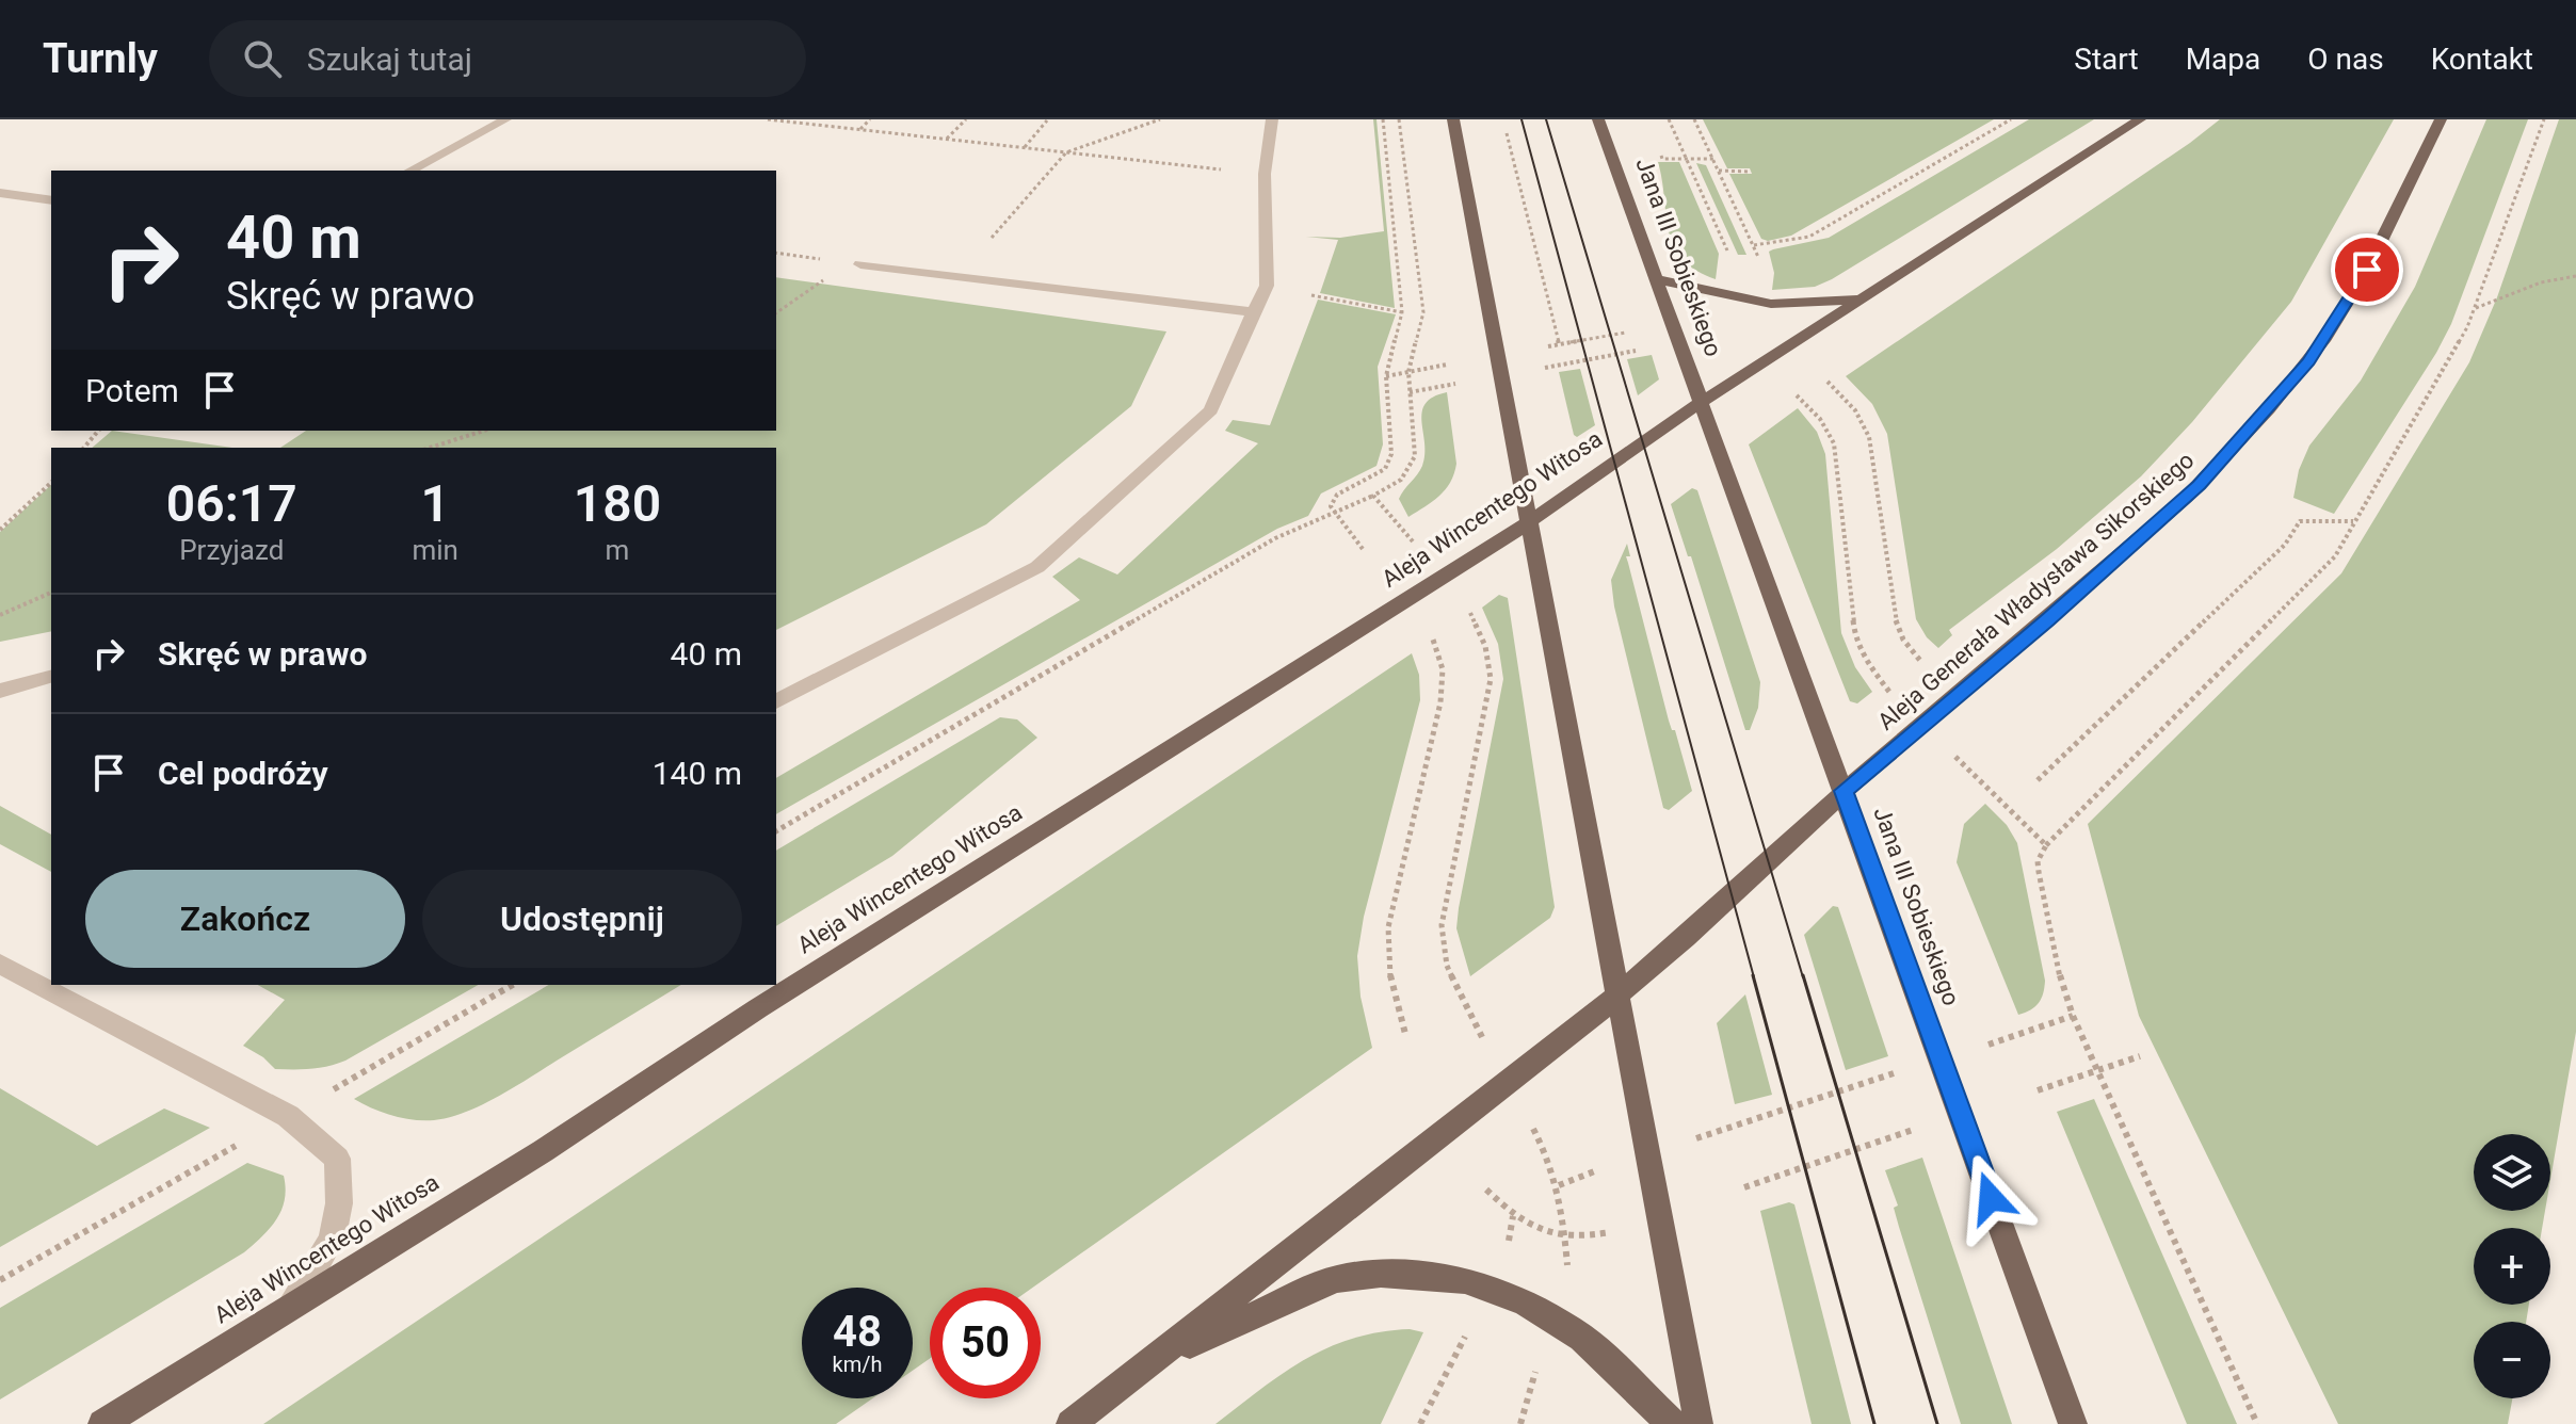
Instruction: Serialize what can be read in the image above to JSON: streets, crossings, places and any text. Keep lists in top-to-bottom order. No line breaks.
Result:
{"streets":{"main road":["Jana III Sobieskiego","Aleja Wincentego Witosa","Aleja Generała Władysława Sikorskiego"]},"crossings":[["Jana III Sobieskiego","Aleja Wincentego Witosa"],["Jana III Sobieskiego","Aleja Generała Władysława Sikorskiego"]],"page":{"header":"Turnly","search":"Szukaj tutaj","nav":["Start","Mapa","O nas","Kontakt"],"turn":["40 m","Skręć w prawo"],"then":"Potem","eta":["06:17","Przyjazd","1","min","180","m"],"list":[{"name":"Skręć w prawo","value":"40 m"},{"name":"Cel podróży","value":"140 m"}],"buttons":["Zakończ","Udostępnij"],"map_buttons":["+","−"],"speed":"48 km/h","limit":"50"}}
